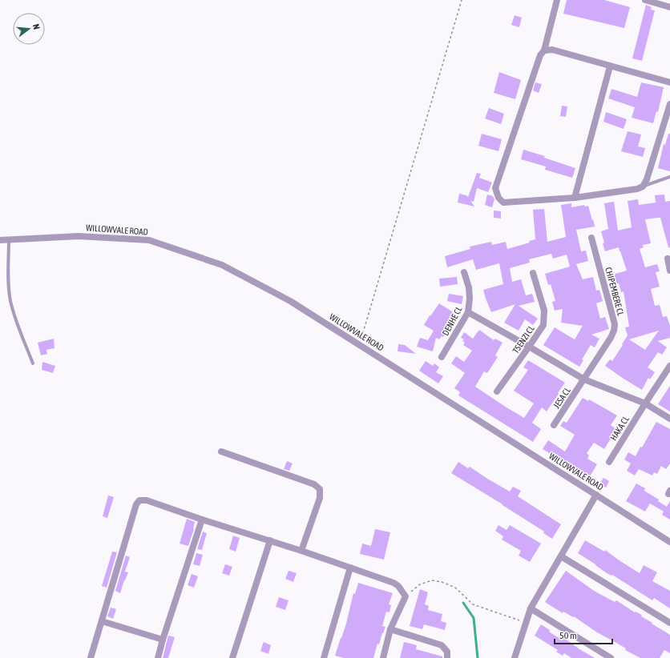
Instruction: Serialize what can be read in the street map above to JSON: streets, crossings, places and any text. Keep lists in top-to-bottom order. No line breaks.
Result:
{"streets":{"street":["WILLOWVALE ROAD","CHIPEMBERE CL","DENHE CL","TSENZI CL","JESA CL","HAKA CL"]},"crossings":[["CHIPEMBERE CL","JESA CL"]],"scale_bar":"50 m","north":"right"}
